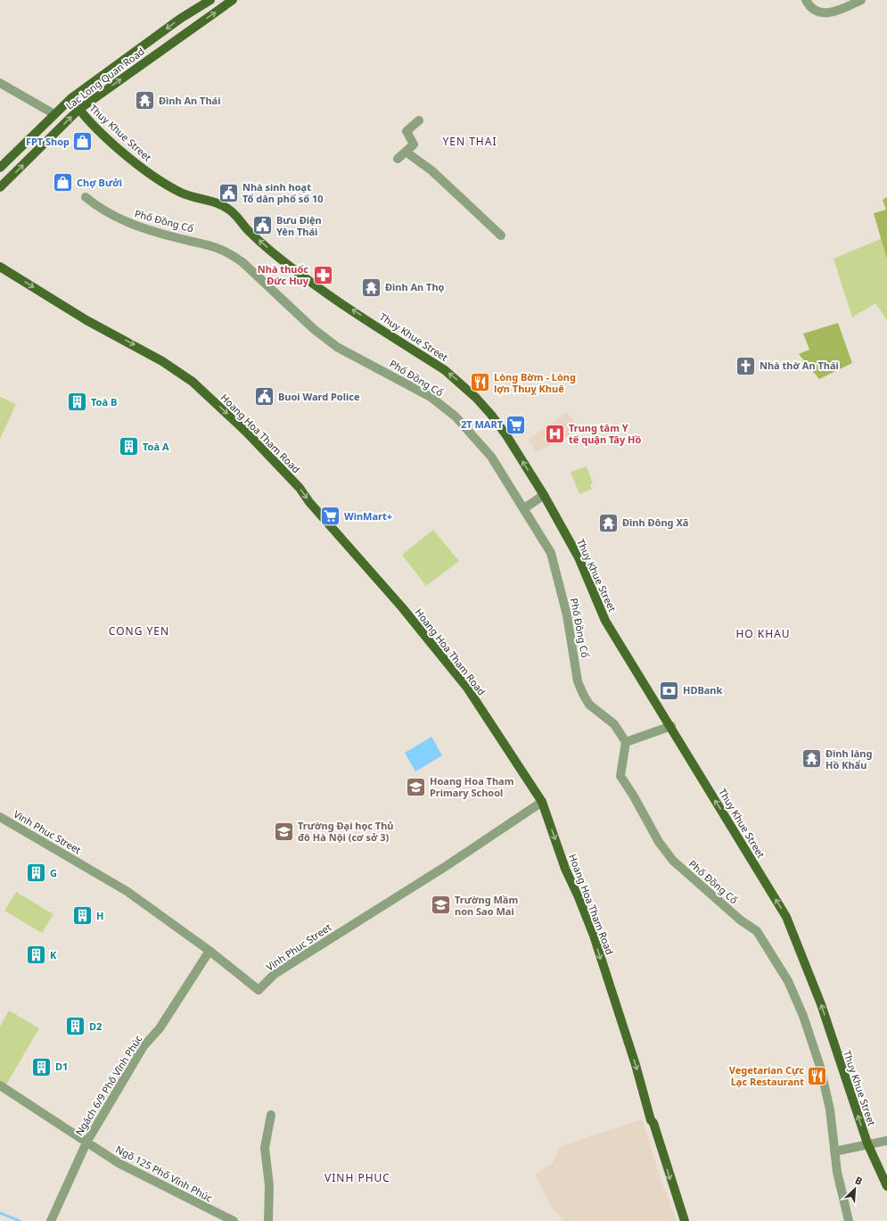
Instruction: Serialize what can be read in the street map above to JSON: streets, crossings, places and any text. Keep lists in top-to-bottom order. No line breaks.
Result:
{"streets":{"main road":["Lac Long Quan Road","Thuy Khue Street","Hoang Hoa Tham Road"],"street":["Phố Đồng Cổ","Vinh Phuc Street","Ngách 6/9 Phố Vĩnh Phúc","Ngõ 125 Phố Vĩnh Phúc"]},"crossings":[["Lac Long Quan Road","Thuy Khue Street"],["Hoang Hoa Tham Road","Vinh Phuc Street"],["Vinh Phuc Street","Ngách 6/9 Phố Vĩnh Phúc"],["Ngách 6/9 Phố Vĩnh Phúc","Ngõ 125 Phố Vĩnh Phúc"]],"one_way":["Thuy Khue Street","Hoang Hoa Tham Road"],"districts":["YEN THAI","CONG YEN","HO KHAU","VINH PHUC"],"places":{"temple":["Đình An Thái","Đình An Thọ","Đình Đông Xã","Đình làng Hồ Khẩu"],"shop":["FPT Shop","Chợ Bưởi"],"public building":["Nhà sinh hoạt Tổ dân phố số 10","Bưu Điện Yên Thái","Buoi Ward Police"],"pharmacy":["Nhà thuốc Đức Huy"],"church":["Nhà thờ An Thái"],"restaurant":["Lòng Bờm - Lòng lợn Thuỵ Khuê","Vegetarian Cực Lạc Restaurant"],"building":["Toà B","Toà A","G","H","K","D2","D1"],"supermarket":["2T MART","WinMart+"],"hospital":["Trung tâm Y tế quận Tây Hồ"],"bank":["HDBank"],"school or university":["Hoang Hoa Tham Primary School","Trường Đại học Thủ đô Hà Nội (cơ sở 3)","Trường Mầm non Sao Mai"]},"north":"top right"}
